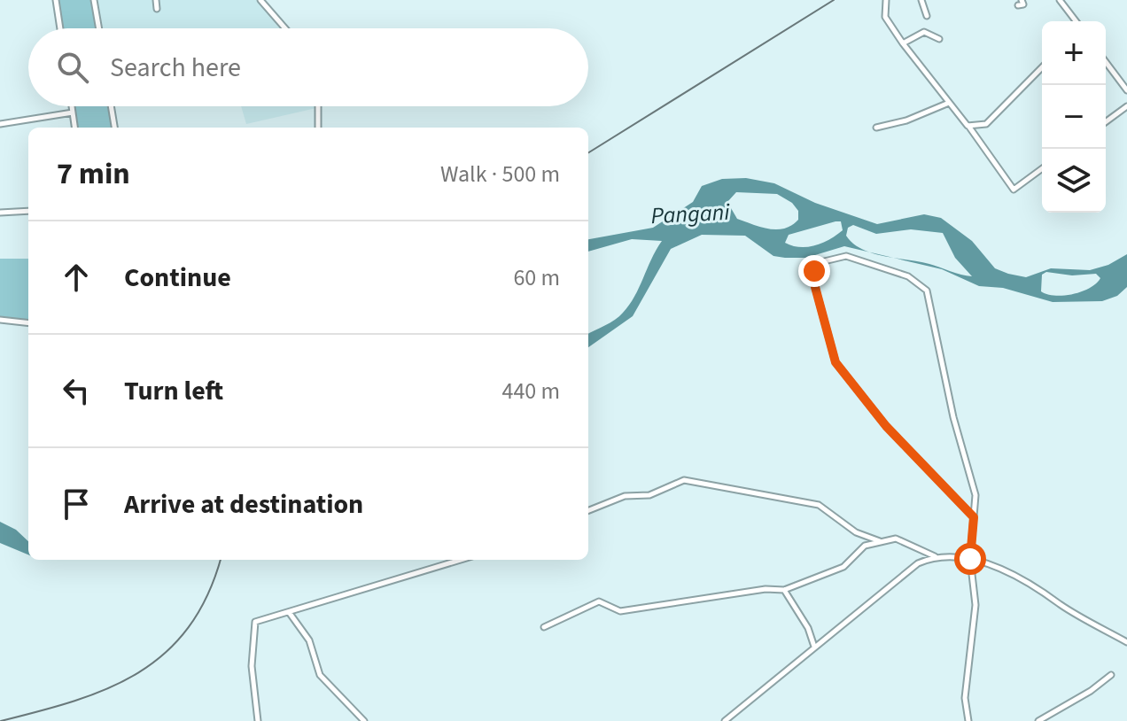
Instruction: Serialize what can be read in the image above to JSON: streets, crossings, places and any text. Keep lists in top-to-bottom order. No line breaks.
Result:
{"water":["Pangani"],"page":{"map_buttons":["+","−"],"search":"Search here","heading":["7 min","Walk · 500 m"],"list":[["Continue","60 m"],["Turn left","440 m"],"Arrive at destination"]}}
